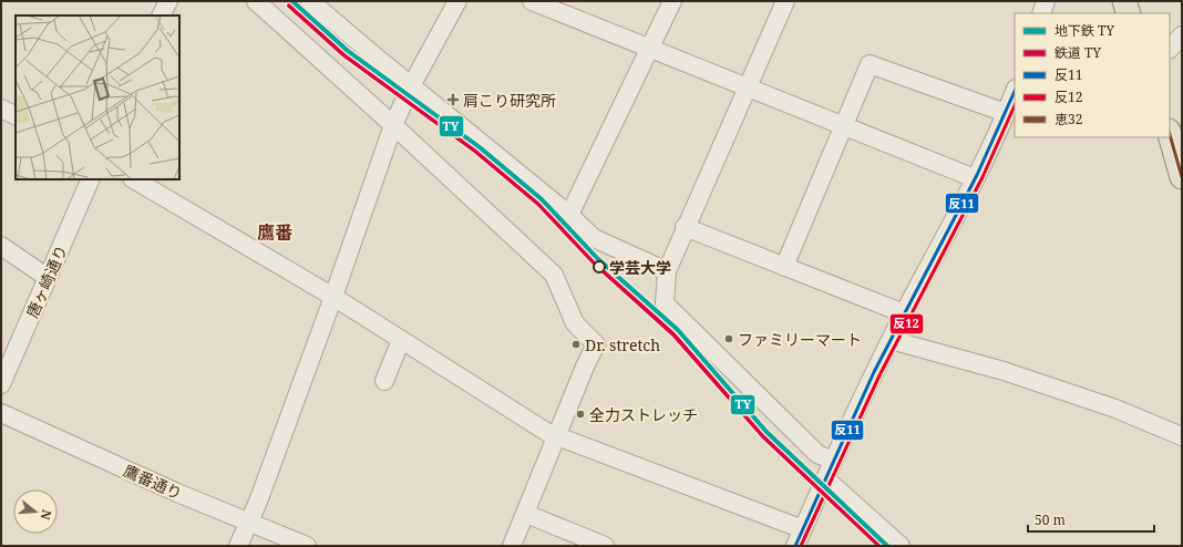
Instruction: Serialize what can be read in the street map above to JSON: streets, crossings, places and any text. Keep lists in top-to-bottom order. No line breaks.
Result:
{"streets":{"street":["唐ヶ崎通り","鷹番通り"]},"districts":["鷹番"],"places":{"health":["肩こり研究所"],"other":["学芸大学","ファミリーマート","Dr. stretch","全力ストレッチ"]},"lines":["metro line TY","rail line TY","transit line 反11","transit line 反12","transit line 恵32"],"legend":["地下鉄 TY","鉄道 TY","反11","反12","恵32"],"scale_bar":"50 m","north":"right"}
